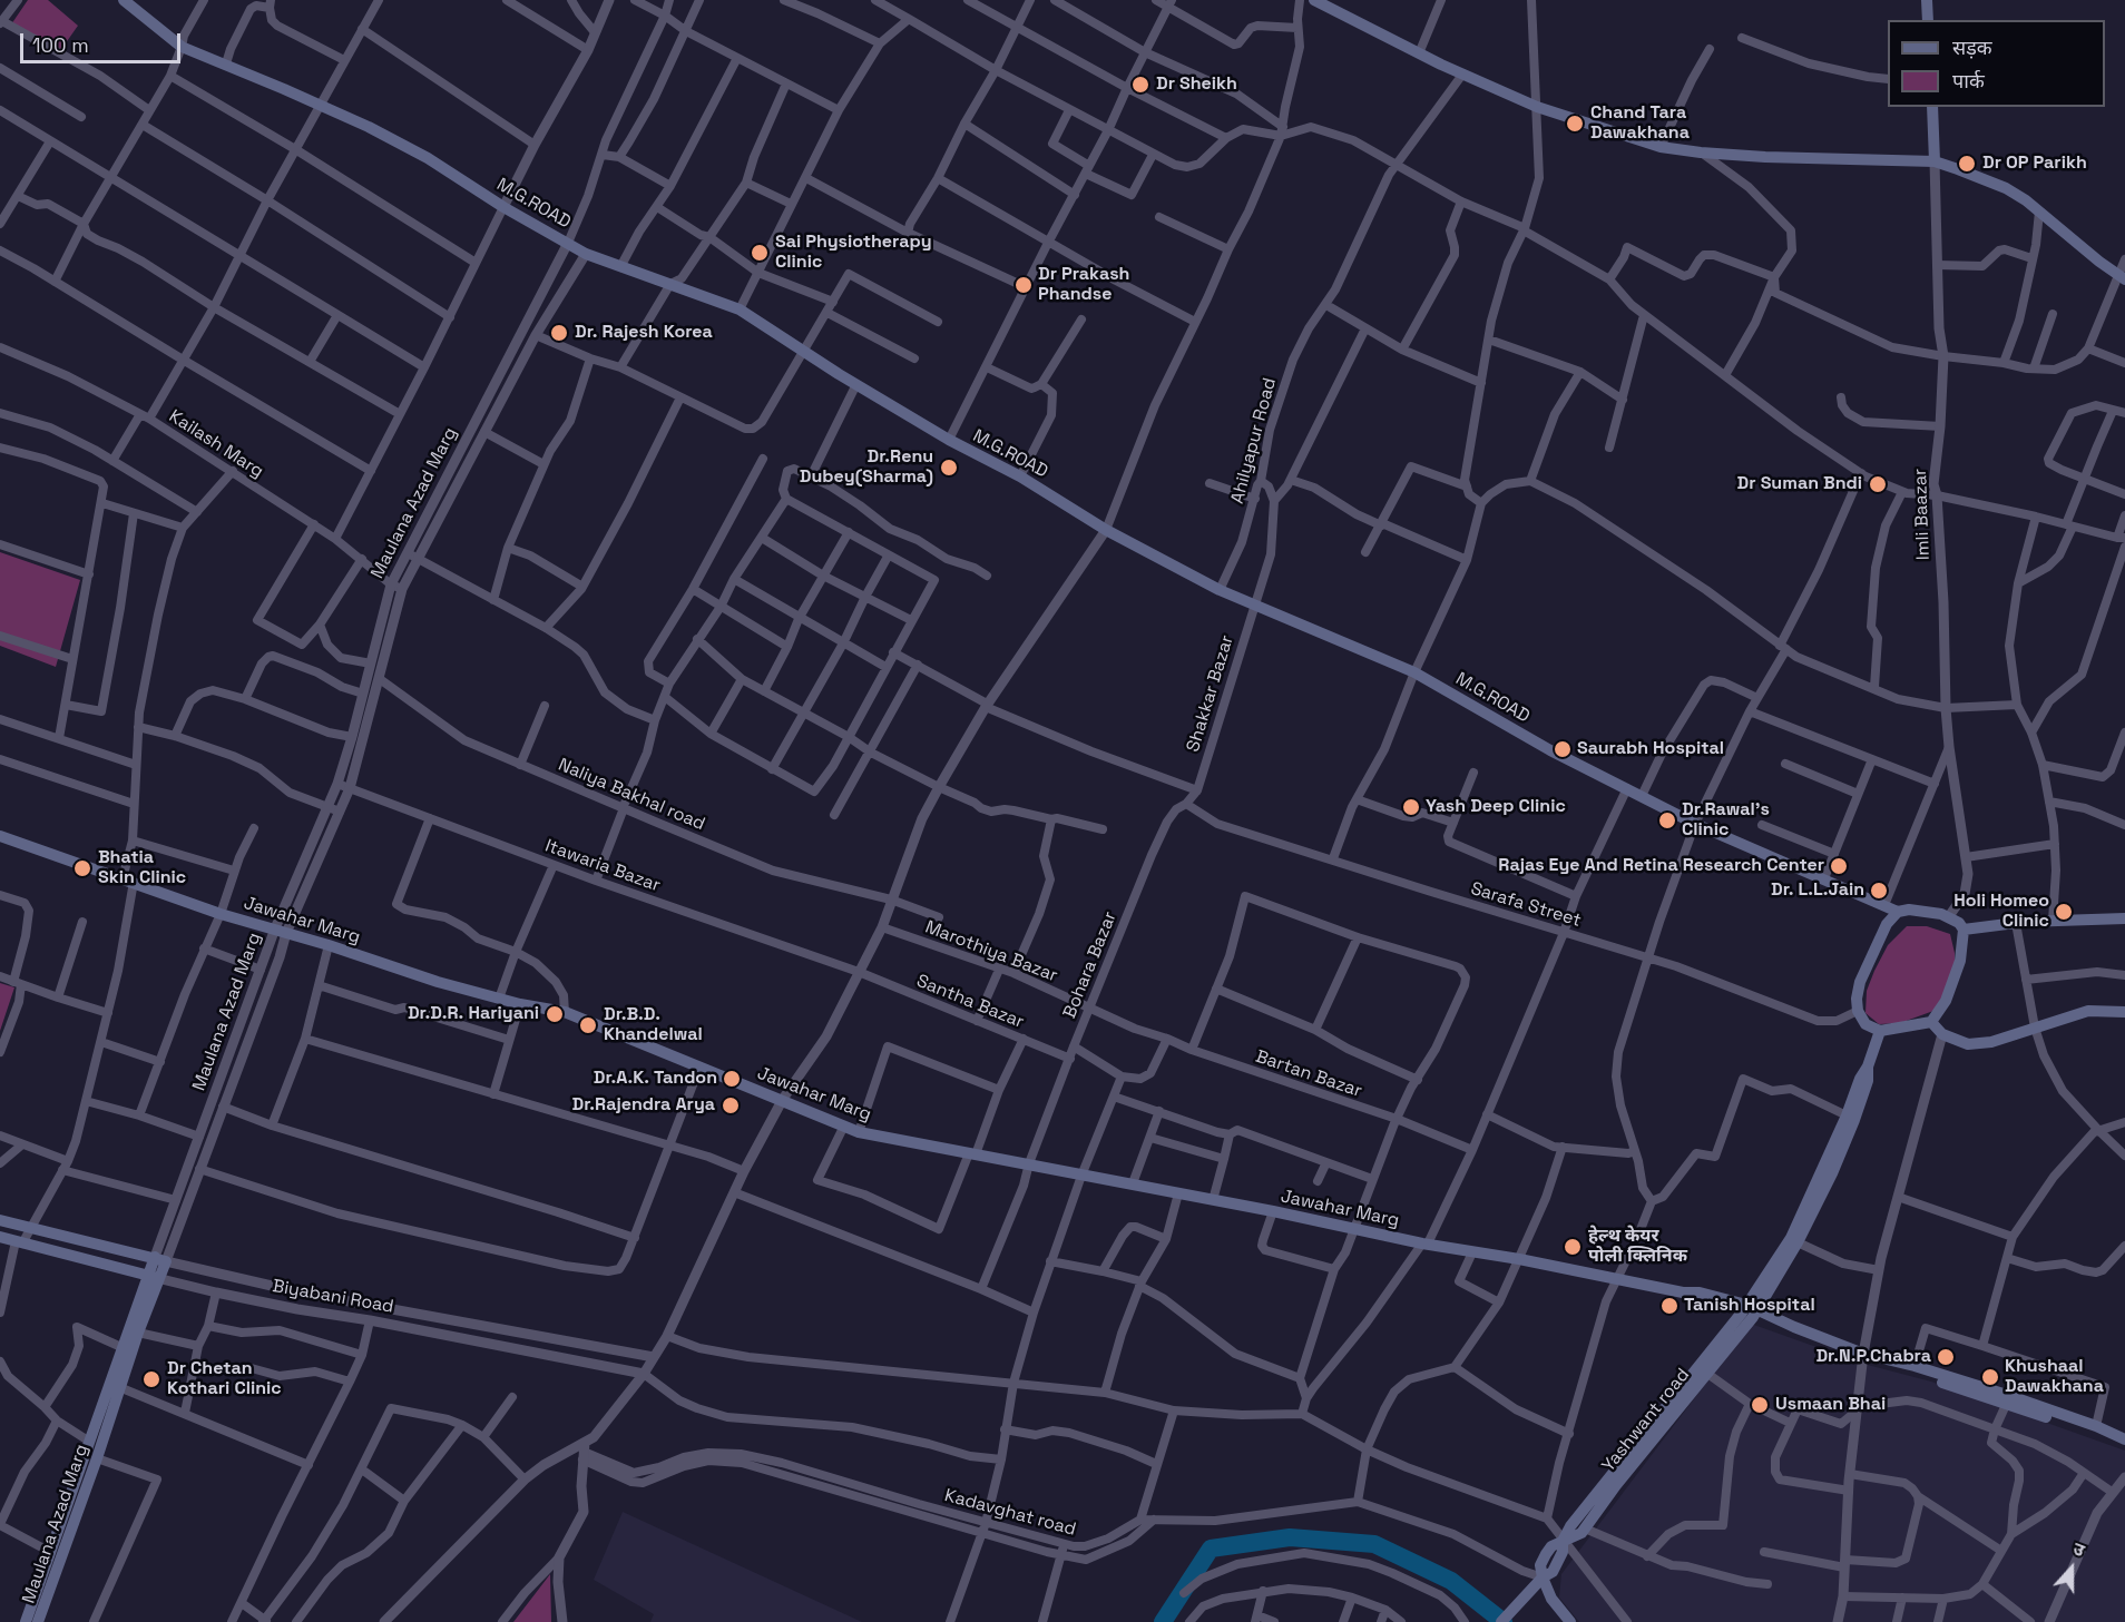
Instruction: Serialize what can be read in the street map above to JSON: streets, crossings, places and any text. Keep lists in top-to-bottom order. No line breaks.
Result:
{"streets":{"main road":["M.G.ROAD","Maulana Azad Marg","Imli Baazar","Jawahar Marg","Biyabani Road","Yashwant road"],"street":["Ahilyapur Road","Kailash Marg","Shakkar Bazar","Naliya Bakhal road","Itawaria Bazar","Sarafa Street","Marothiya Bazar","Bohara Bazar","Santha Bazar","Bartan Bazar","Kadavghat road"]},"crossings":[["M.G.ROAD","Ahilyapur Road"],["M.G.ROAD","Maulana Azad Marg"],["M.G.ROAD","Imli Baazar"],["M.G.ROAD","Shakkar Bazar"],["M.G.ROAD","Sarafa Street"],["Kailash Marg","Maulana Azad Marg"],["Maulana Azad Marg","Naliya Bakhal road"],["Maulana Azad Marg","Itawaria Bazar"],["Maulana Azad Marg","Jawahar Marg"],["Maulana Azad Marg","Biyabani Road"],["Imli Baazar","Sarafa Street"],["Shakkar Bazar","Bohara Bazar"],["Itawaria Bazar","Santha Bazar"],["Sarafa Street","Bohara Bazar"],["Jawahar Marg","Bohara Bazar"],["Jawahar Marg","Yashwant road"],["Marothiya Bazar","Bohara Bazar"],["Marothiya Bazar","Bartan Bazar"],["Bohara Bazar","Santha Bazar"]],"places":["Dr Sheikh","Chand Tara Dawakhana","Dr OP Parikh","Sai Physiotherapy Clinic","Dr Prakash Phandse","Dr. Rajesh Korea","Dr.Renu Dubey(Sharma)","Dr Suman Bndi","Saurabh Hospital","Yash Deep Clinic","Dr.Rawal's Clinic","Rajas Eye And Retina Research Center","Bhatia Skin Clinic","Dr. L.L.Jain","Holi Homeo Clinic","Dr.D.R. Hariyani","Dr.B.D. Khandelwal","Dr.A.K. Tandon","Dr.Rajendra Arya","हेल्थ केयर पोली क्लिनिक","Tanish Hospital","Dr.N.P.Chabra","Khushaal Dawakhana","Dr Chetan Kothari Clinic","Usmaan Bhai"],"legend":["सड़क","पार्क"],"scale_bar":"100 m","north":"top"}
